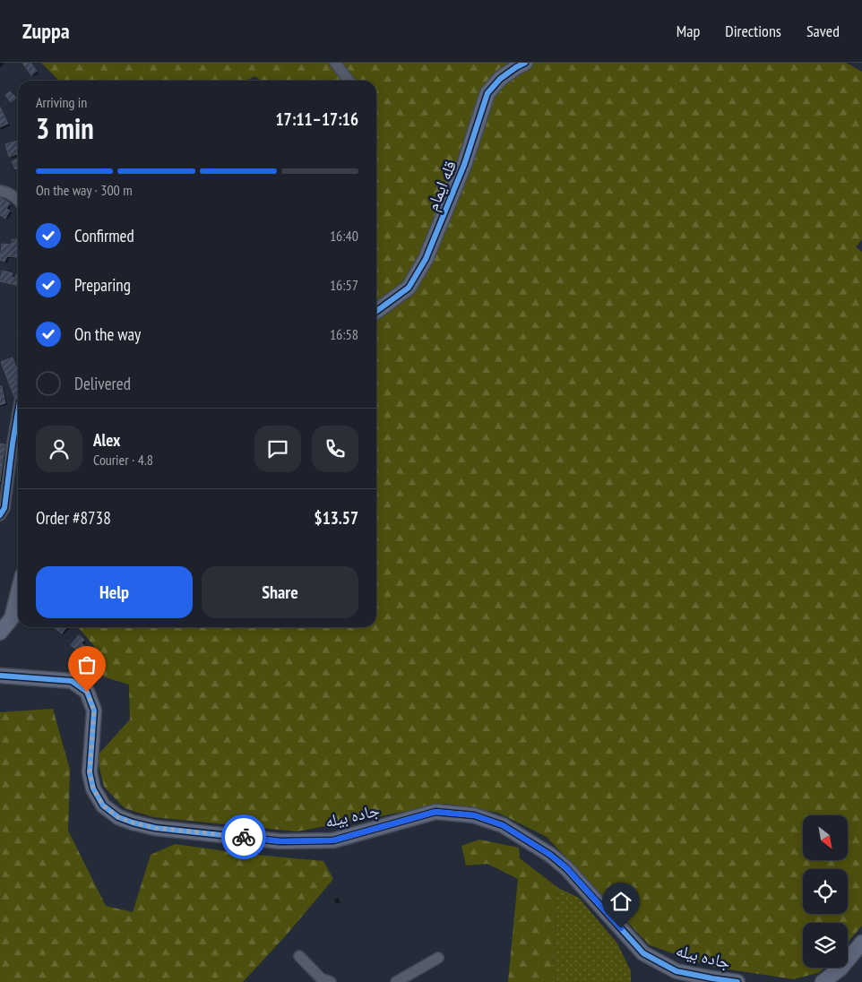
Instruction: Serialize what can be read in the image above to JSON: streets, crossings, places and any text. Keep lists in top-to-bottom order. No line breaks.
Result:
{"streets":{"street":["قله ایمام","جاده بیله"]},"north":"bottom right","page":{"header":"Zuppa","nav":["Map","Directions","Saved"],"heading":["3 min","Arriving in","17:11–17:16"],"panel":["Alex","Courier · 4.8","Order #8738","$13.57"],"bar":"On the way · 300 m","list":[["Confirmed","16:40"],["Preparing","16:57"],["On the way","16:58"],"Delivered"],"buttons":["Help","Share"]}}
